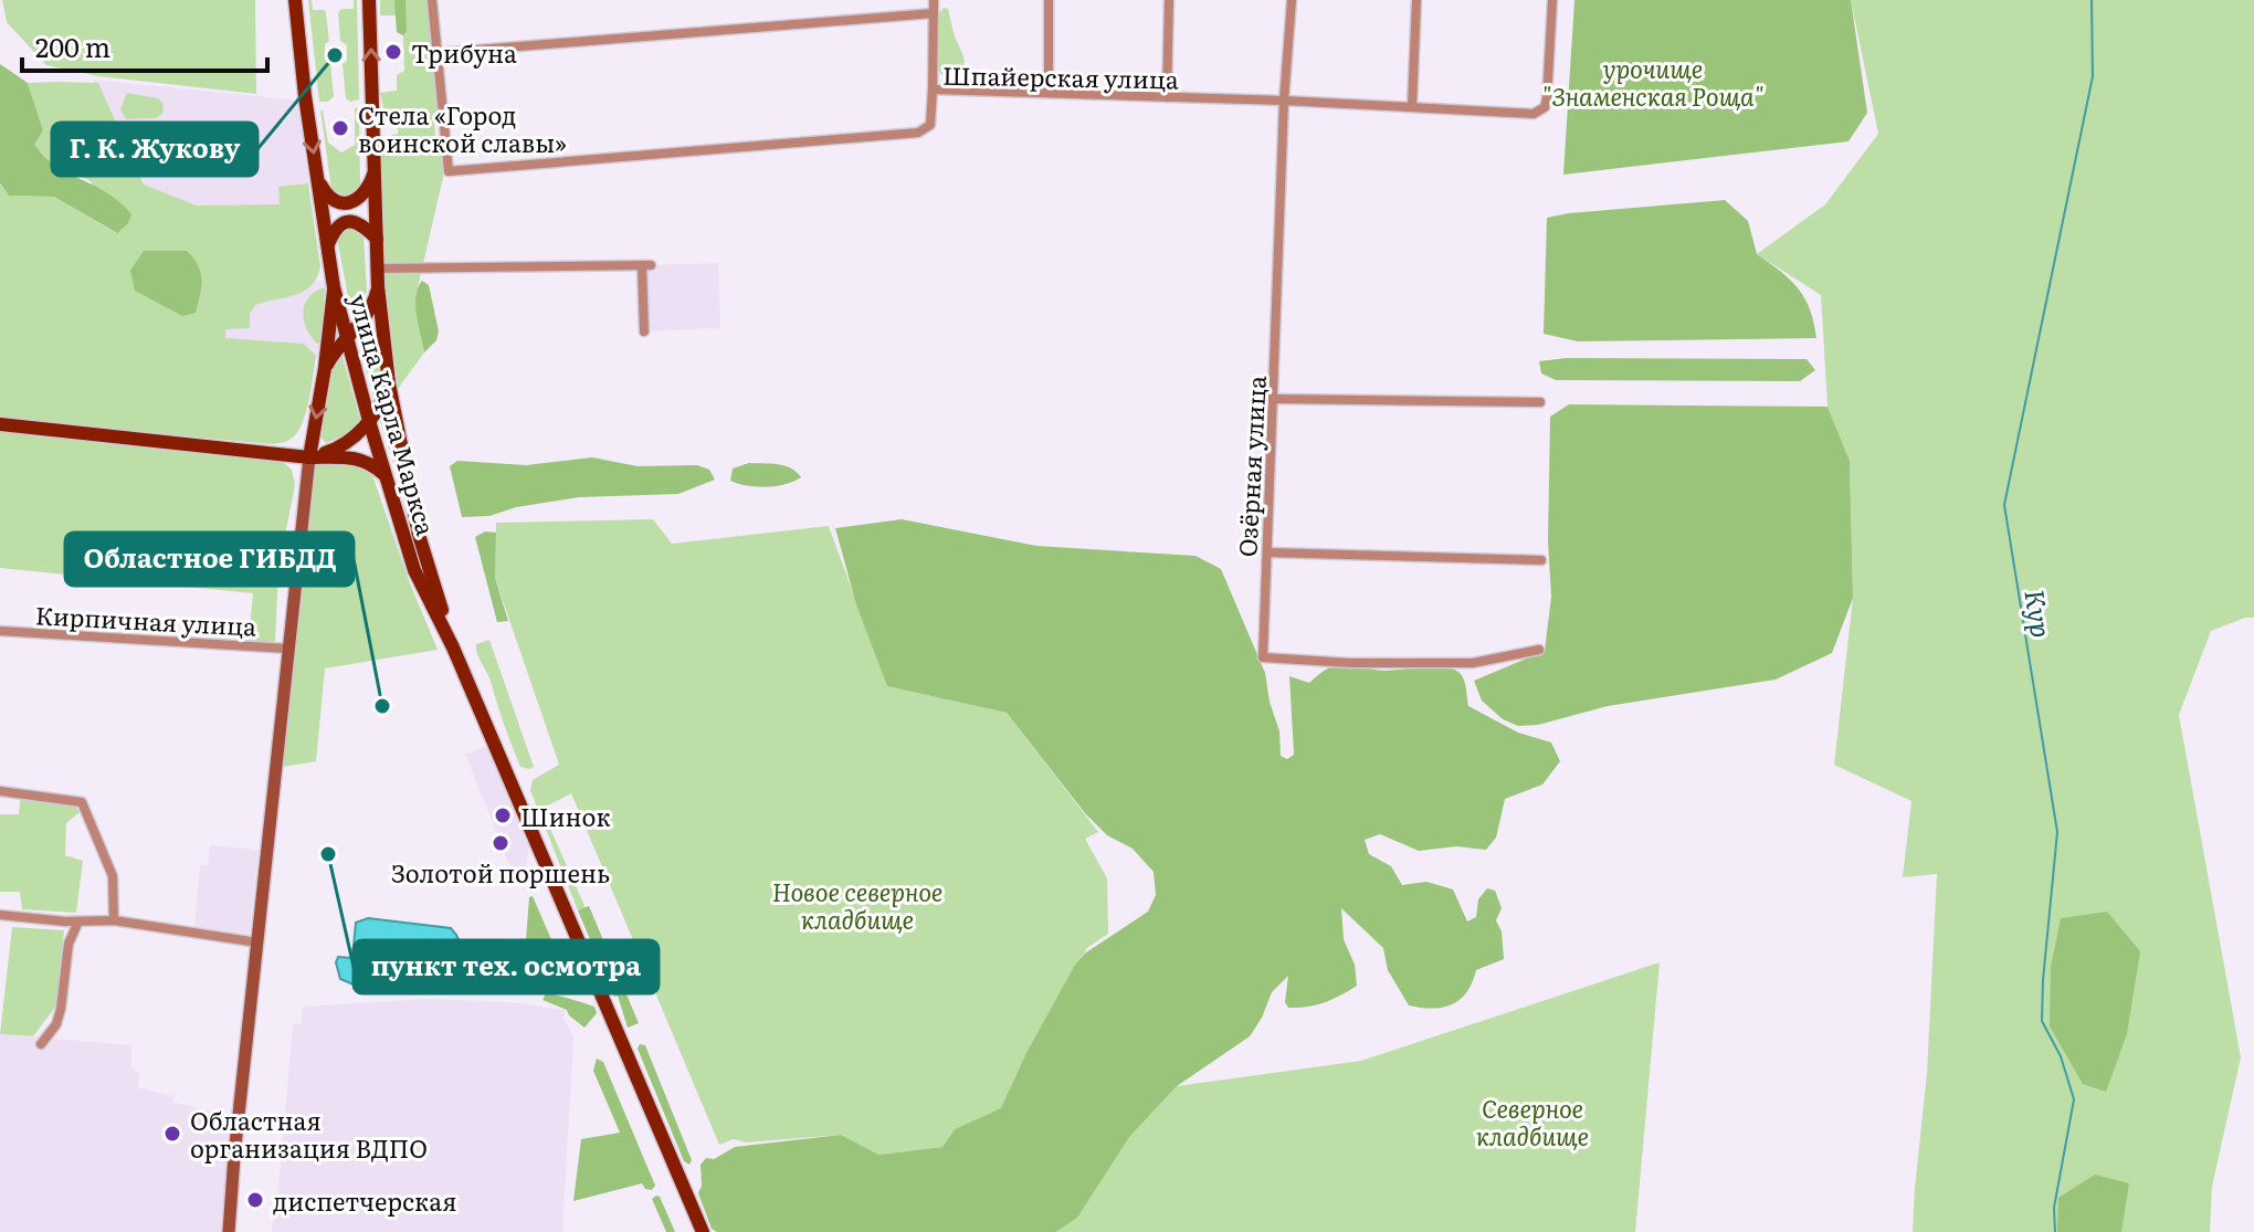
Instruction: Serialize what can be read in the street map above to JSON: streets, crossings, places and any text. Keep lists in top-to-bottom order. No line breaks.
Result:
{"streets":{"main road":["улица Карла Маркса"],"street":["Шпайерская улица","Озёрная улица","Кирпичная улица"]},"crossings":[["Шпайерская улица","Озёрная улица"],["улица Карла Маркса","Кирпичная улица"]],"water":["Кур"],"parks":["урочище \"Знаменская Роща\"","Новое северное кладбище","Северное кладбище"],"places":["Трибуна","Г. К. Жукову","Стела «Город воинской славы»","Областное ГИБДД","Шинок","Золотой поршень","пункт тех. осмотра","Областная организация ВДПО","диспетчерская"],"scale_bar":"200 m"}
